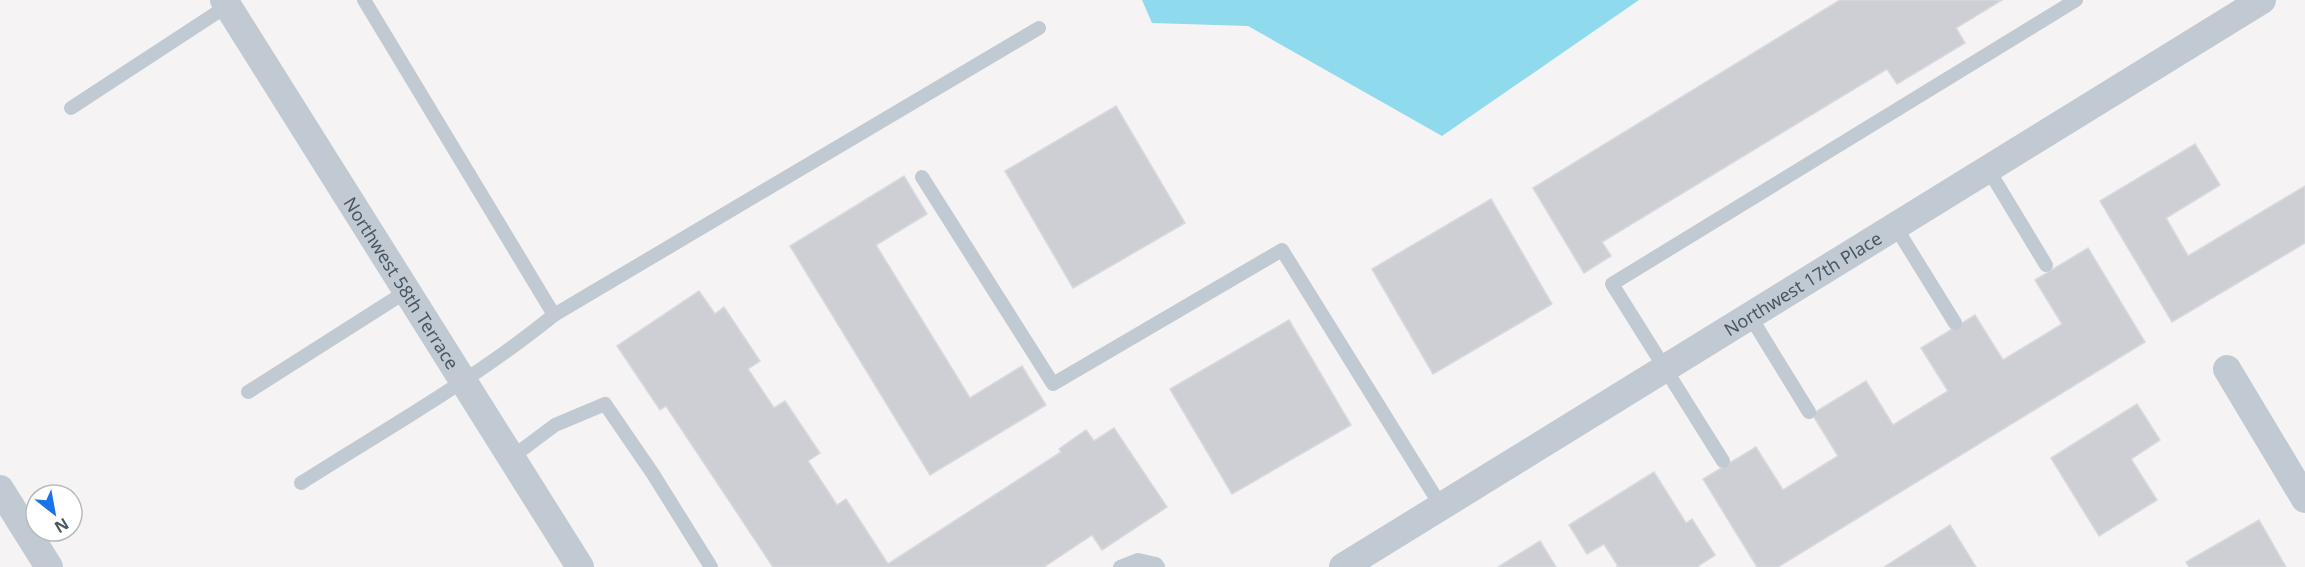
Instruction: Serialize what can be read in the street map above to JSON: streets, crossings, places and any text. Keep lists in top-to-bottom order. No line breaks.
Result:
{"streets":{"street":["Northwest 58th Terrace","Northwest 17th Place"]},"north":"bottom right"}
